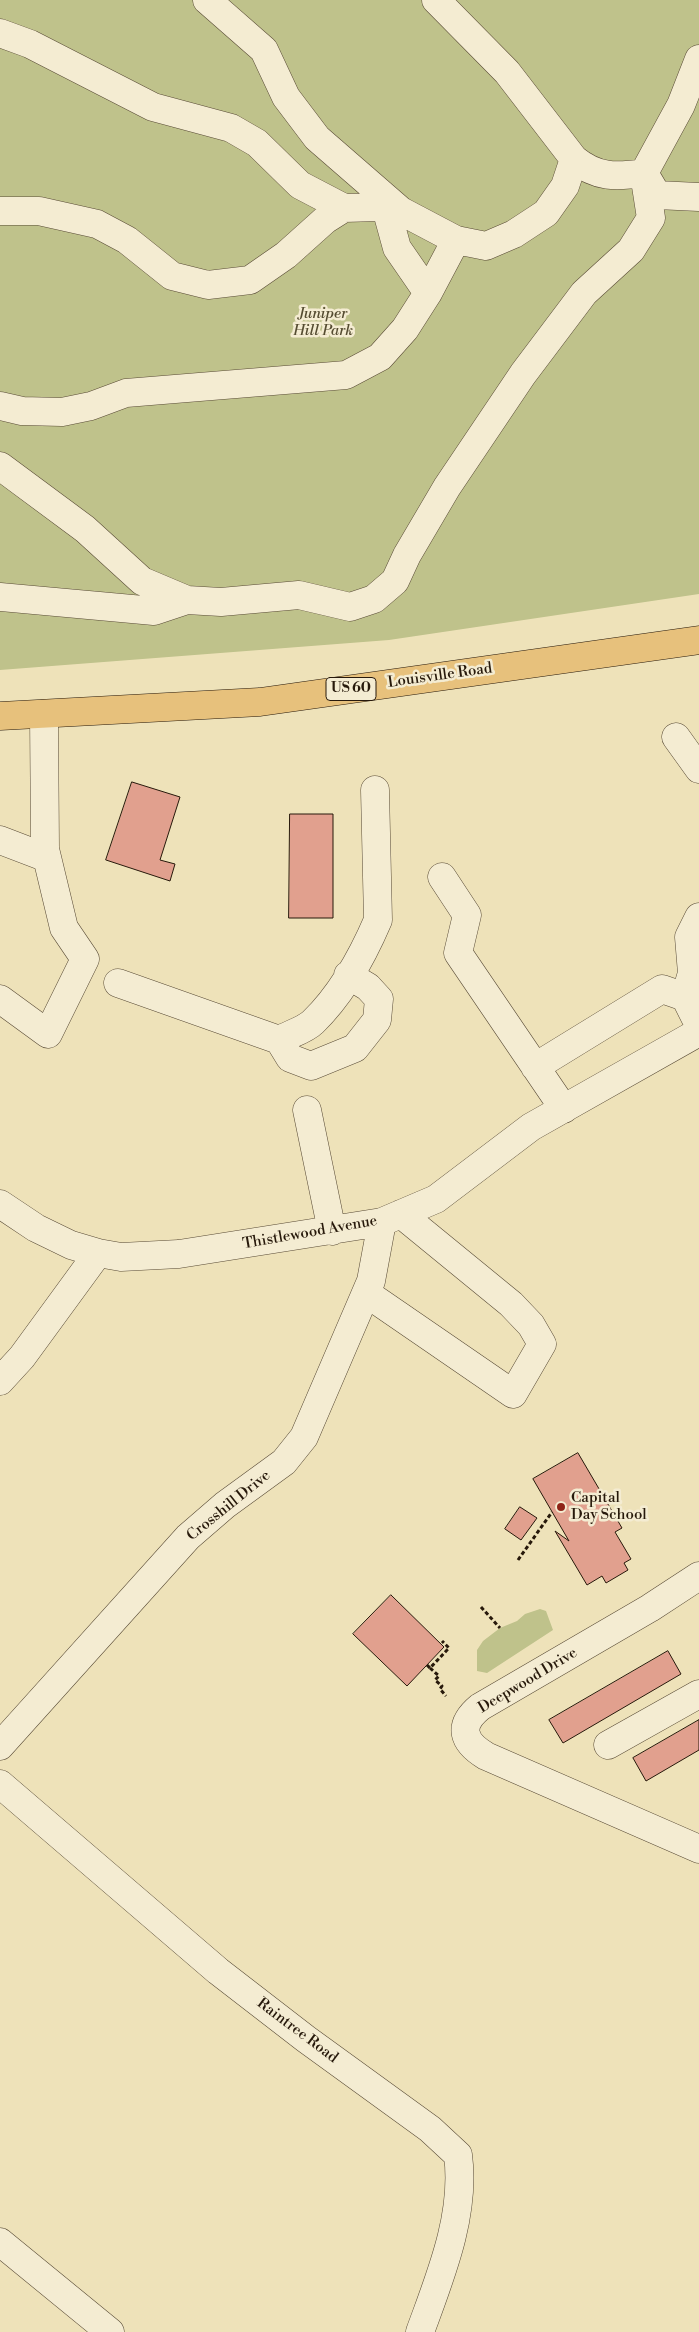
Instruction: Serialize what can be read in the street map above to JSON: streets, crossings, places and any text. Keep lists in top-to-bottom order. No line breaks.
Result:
{"streets":{"main road":["Louisville Road","US 60"],"street":["Thistlewood Avenue","Crosshill Drive","Deepwood Drive","Raintree Road"]},"crossings":[["Thistlewood Avenue","Crosshill Drive"]],"parks":["Juniper Hill Park"],"places":["Capital Day School"]}
